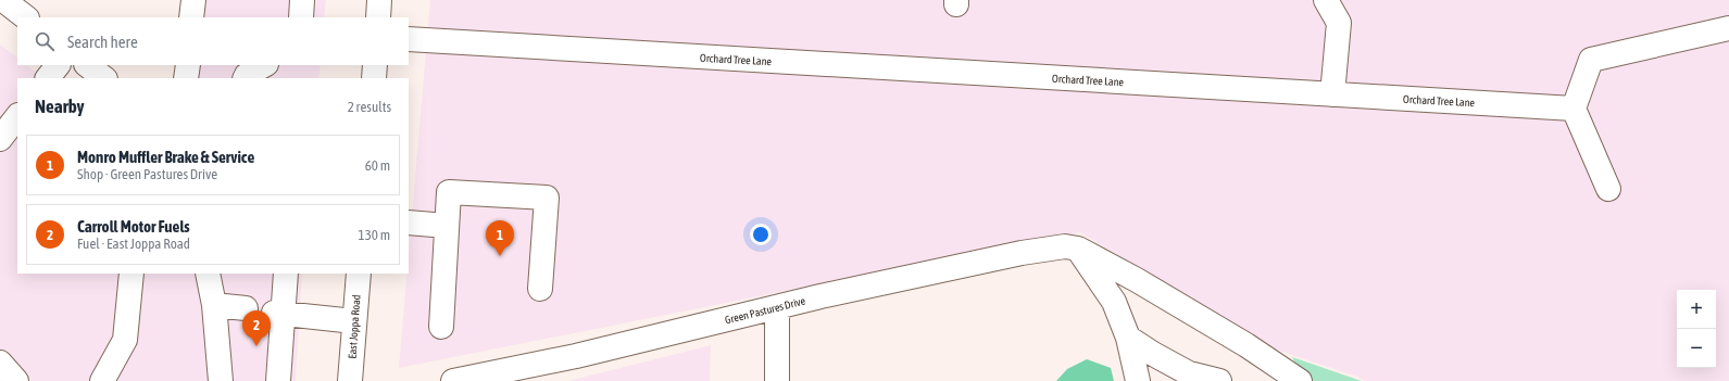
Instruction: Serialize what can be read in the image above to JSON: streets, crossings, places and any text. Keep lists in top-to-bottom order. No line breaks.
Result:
{"streets":{"street":["Orchard Tree Lane","Green Pastures Drive","East Joppa Road"]},"page":{"search":"Search here","heading":["Nearby","2 results"],"list":[{"mark":"1","name":"Monro Muffler Brake & Service","note":"Shop · Green Pastures Drive","value":"60 m"},{"mark":"2","name":"Carroll Motor Fuels","note":"Fuel · East Joppa Road","value":"130 m"}],"pins":["1","2"],"map_buttons":["+","−"]}}
